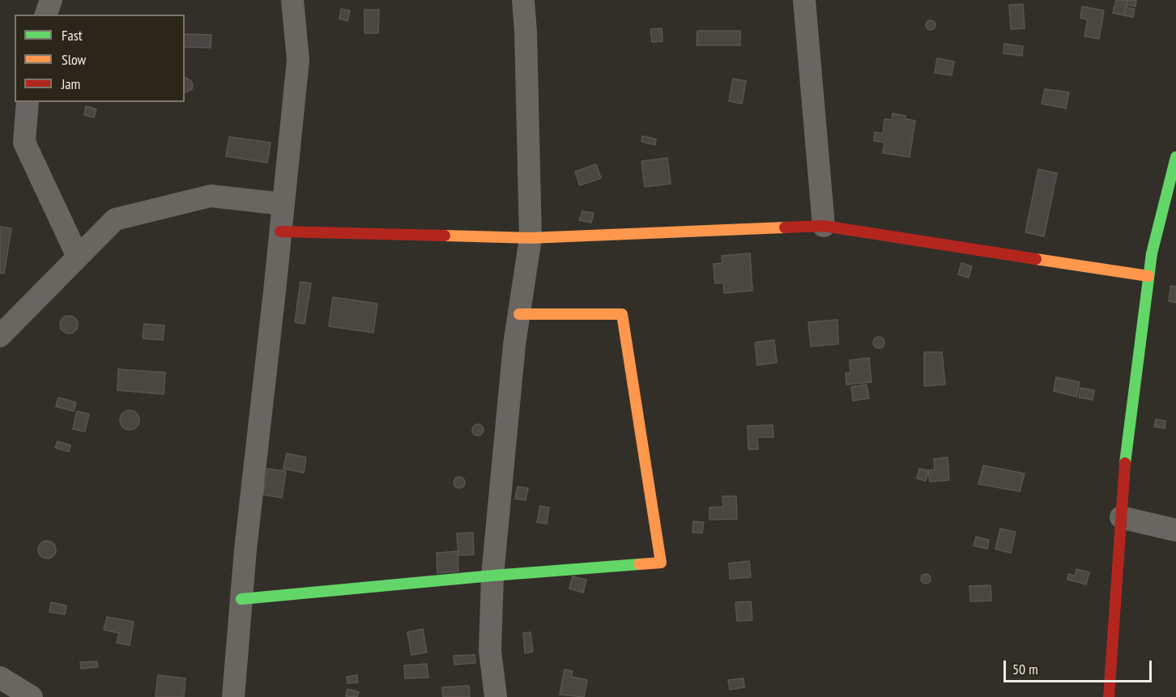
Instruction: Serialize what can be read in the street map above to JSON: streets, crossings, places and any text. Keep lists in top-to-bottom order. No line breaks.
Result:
{"legend":["Fast","Slow","Jam"],"scale_bar":"50 m"}
